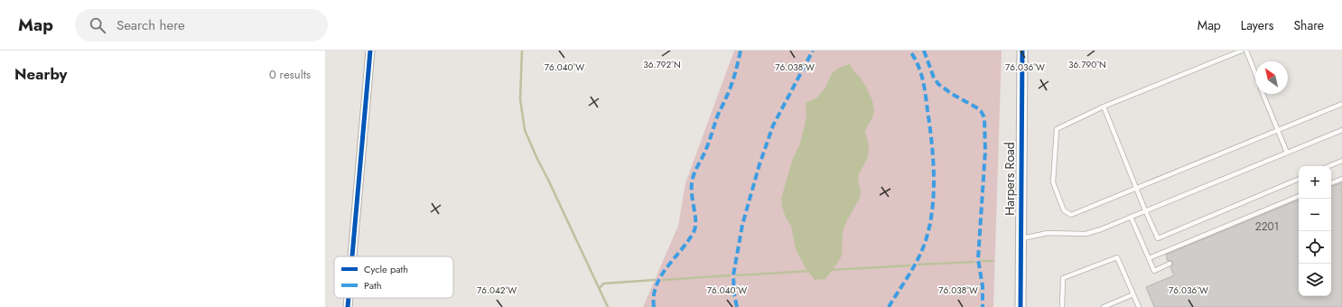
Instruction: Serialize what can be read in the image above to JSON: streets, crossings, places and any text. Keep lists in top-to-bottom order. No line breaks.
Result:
{"streets":{"street":["Harpers Road"]},"house_numbers":["2201"],"legend":["Cycle path","Path"],"north":"top left","page":{"header":"Map","search":"Search here","nav":["Map","Layers","Share"],"heading":["Nearby","0 results"],"map_buttons":["+","−"]},"coordinates":["36.792°N","36.790°N","76.040°W","76.038°W","76.036°W","76.042°W"]}
